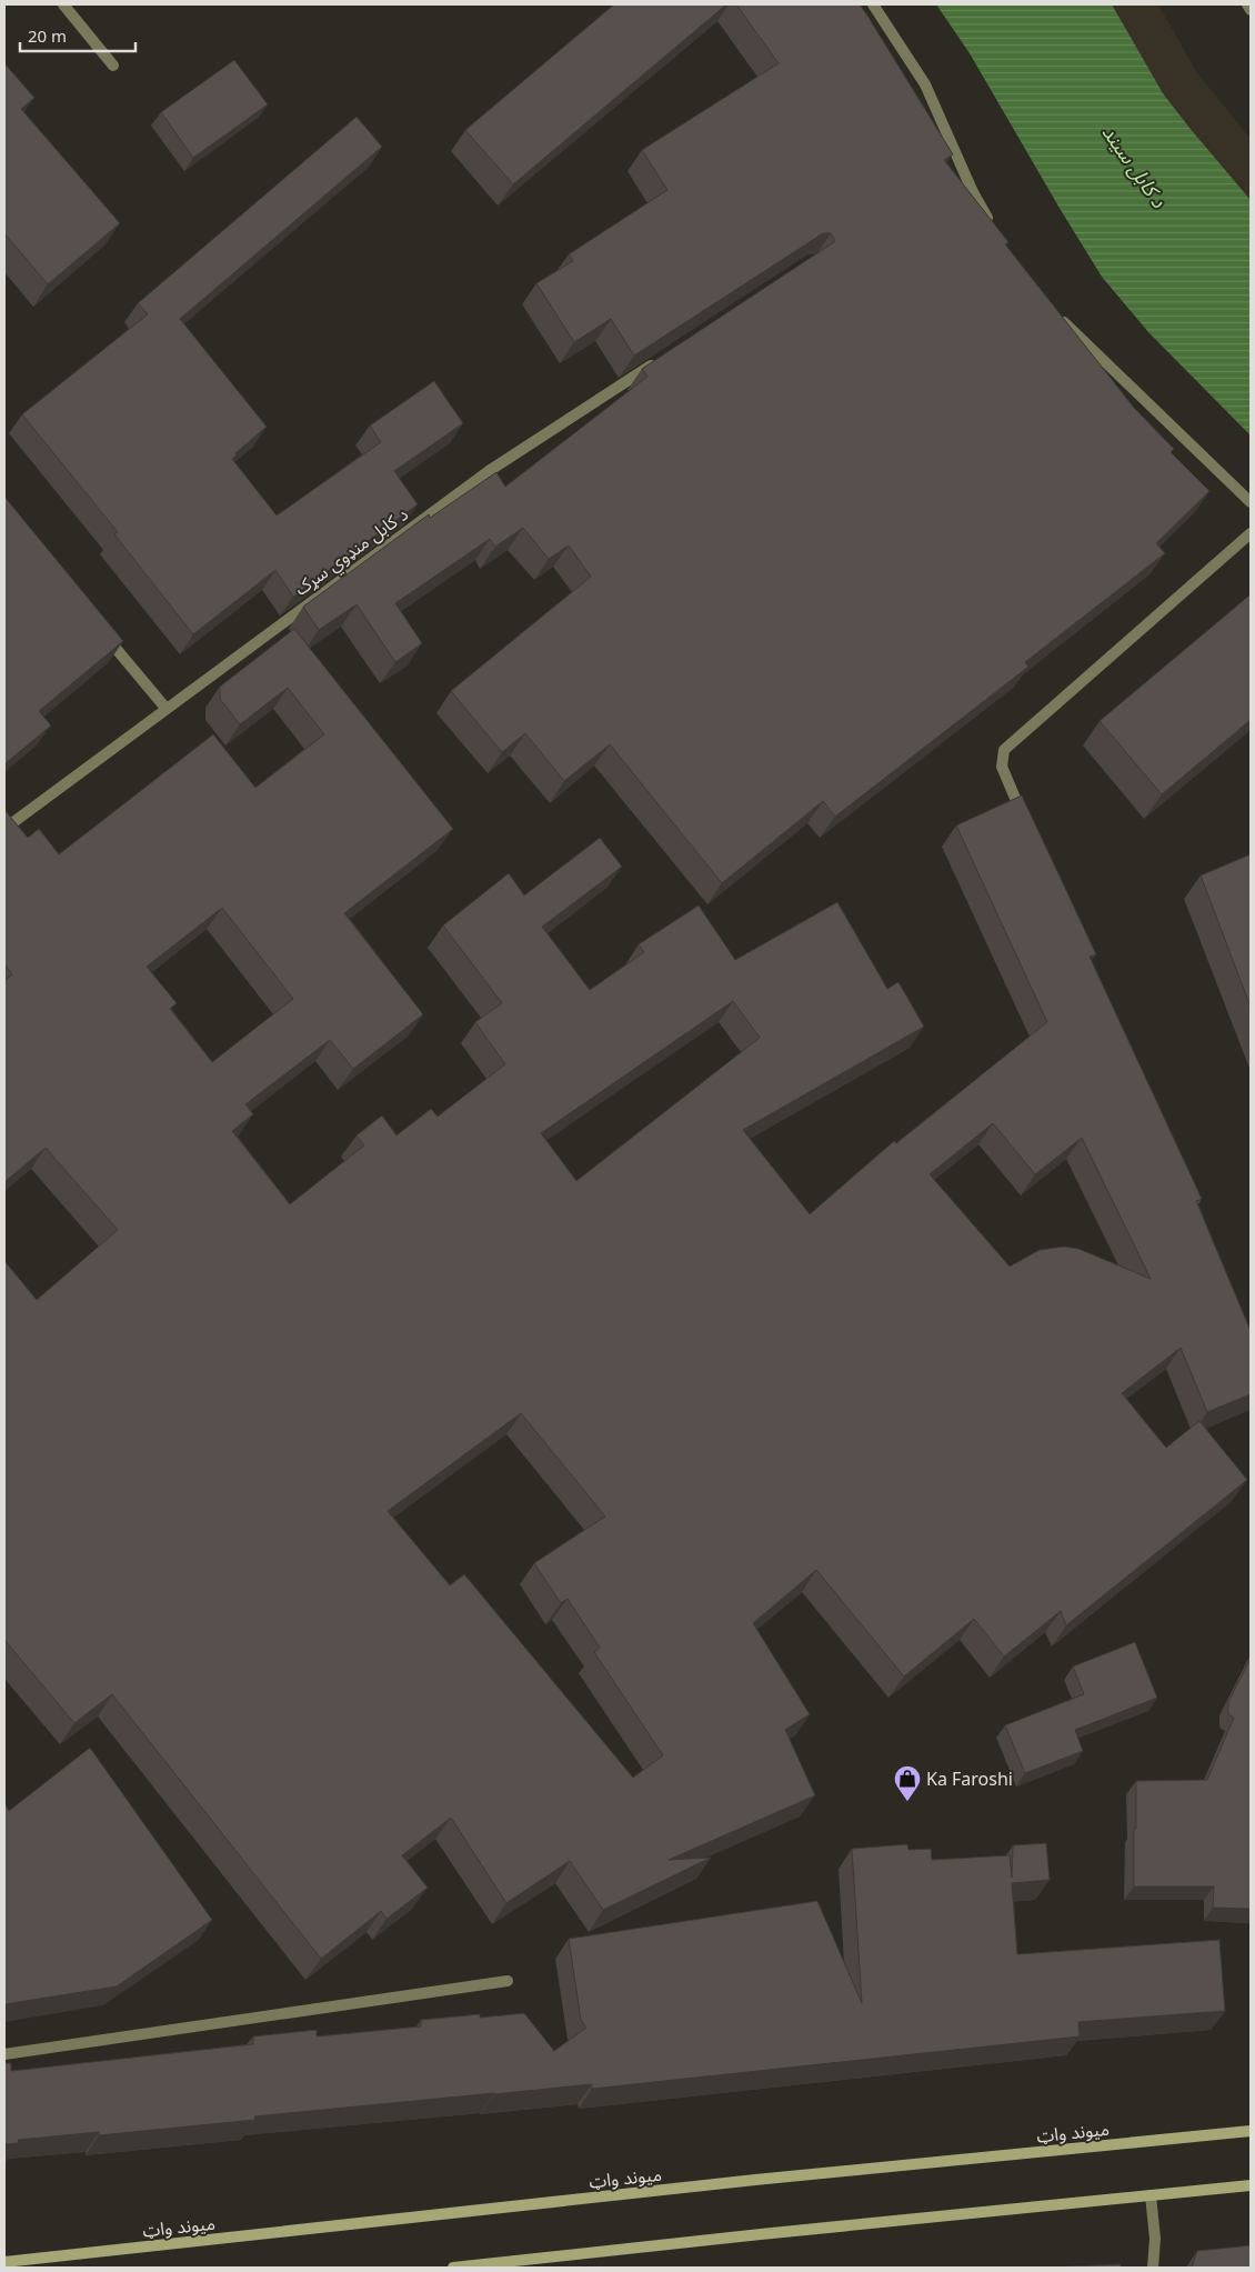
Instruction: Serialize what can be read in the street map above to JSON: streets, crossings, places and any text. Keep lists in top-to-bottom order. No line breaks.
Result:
{"streets":{"main road":["میوند واټ"],"street":["د کابل منډوي سړک"]},"water":["د کابل سيند"],"places":{"shop":["Ka Faroshi"]},"scale_bar":"20 m"}
